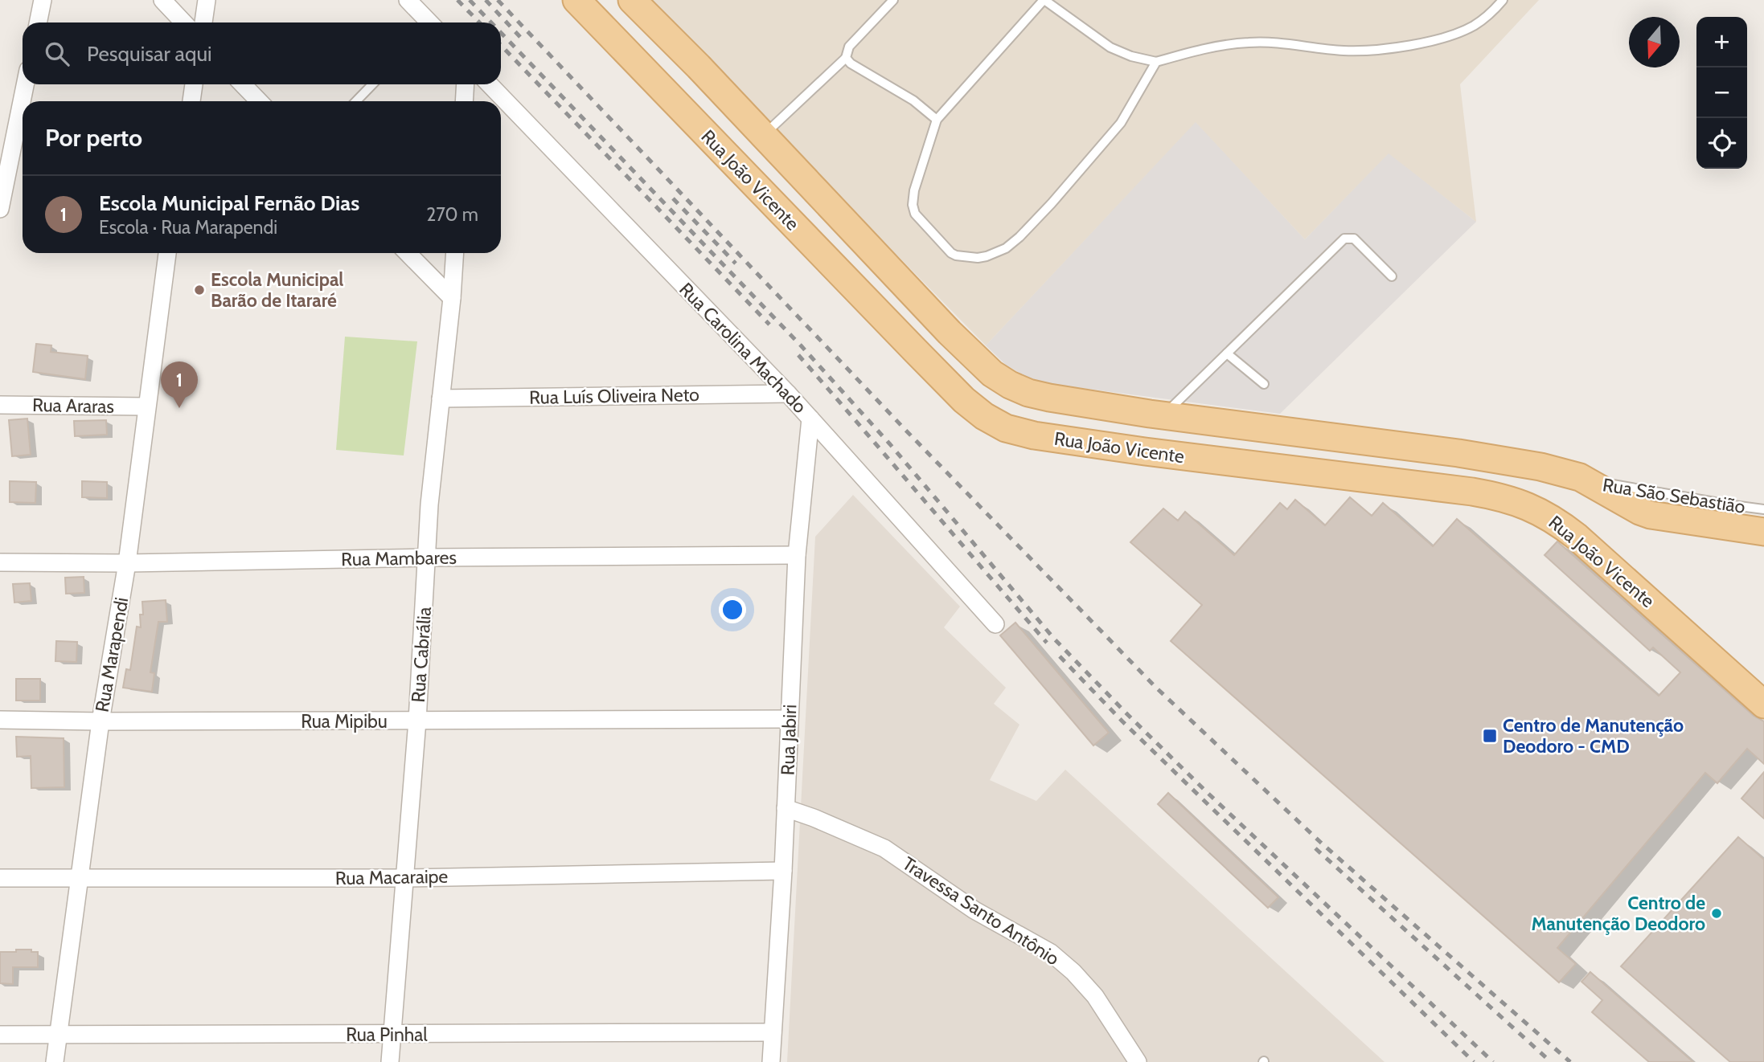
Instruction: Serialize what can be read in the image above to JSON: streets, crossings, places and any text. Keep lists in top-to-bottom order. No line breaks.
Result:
{"streets":{"main road":["Rua João Vicente","Rua São Sebastião"],"street":["Rua Carolina Machado","Rua Luís Oliveira Neto","Rua Araras","Rua Mambares","Rua Marapendi","Rua Cabrália","Rua Mipibu","Rua Jabiri","Rua Macaraipe","Travessa Santo Antônio","Rua Pinhal"]},"crossings":[["Rua João Vicente","Rua São Sebastião"],["Rua Carolina Machado","Rua Luís Oliveira Neto"],["Rua Carolina Machado","Rua Jabiri"],["Rua Luís Oliveira Neto","Rua Cabrália"],["Rua Araras","Rua Marapendi"],["Rua Mambares","Rua Marapendi"],["Rua Mambares","Rua Cabrália"],["Rua Mambares","Rua Jabiri"],["Rua Marapendi","Rua Mipibu"],["Rua Marapendi","Rua Macaraipe"],["Rua Marapendi","Rua Pinhal"],["Rua Cabrália","Rua Mipibu"],["Rua Cabrália","Rua Macaraipe"],["Rua Cabrália","Rua Pinhal"],["Rua Mipibu","Rua Jabiri"],["Rua Jabiri","Rua Macaraipe"],["Rua Jabiri","Travessa Santo Antônio"],["Rua Jabiri","Rua Pinhal"]],"places":{"other":["Escola Municipal Barão de Itararé","Centro de Manutenção Deodoro"],"transit":["Centro de Manutenção Deodoro - CMD"]},"north":"bottom","page":{"map_buttons":["+","−"],"search":"Pesquisar aqui","heading":"Por perto","list":[{"mark":"1","name":"Escola Municipal Fernão Dias","note":"Escola · Rua Marapendi","value":"270 m"}],"pins":"1"}}
